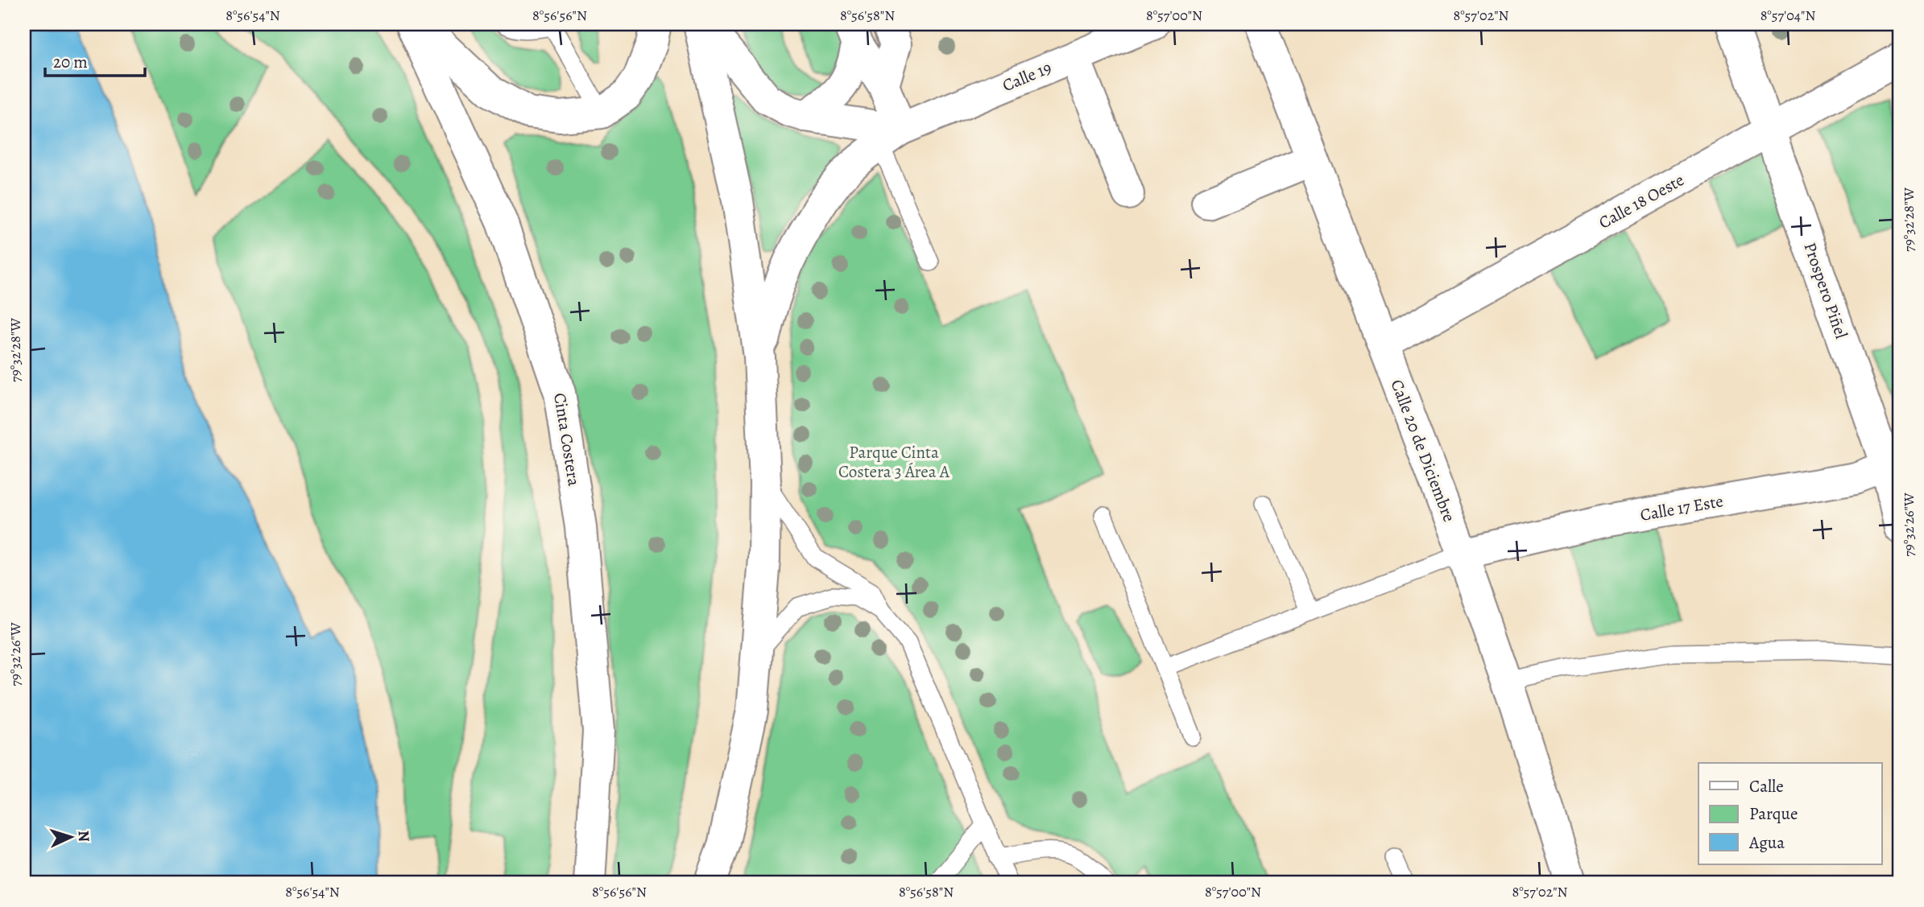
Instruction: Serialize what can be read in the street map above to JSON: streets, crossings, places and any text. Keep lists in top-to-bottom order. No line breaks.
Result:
{"streets":{"street":["Calle 19","Calle 18 Oeste","Prospero Piñel","Cinta Costera","Calle 20 de Diciembre","Calle 17 Este"]},"crossings":[["Calle 18 Oeste","Prospero Piñel"],["Calle 18 Oeste","Calle 20 de Diciembre"],["Prospero Piñel","Calle 17 Este"],["Calle 20 de Diciembre","Calle 17 Este"]],"parks":["Parque Cinta Costera 3 Área A"],"legend":["Calle","Parque","Agua"],"scale_bar":"20 m","north":"right","coordinates":["8°56'54\"N","8°56'56\"N","8°56'58\"N","8°57'00\"N","8°57'02\"N","8°57'04\"N","79°32'28\"W","79°32'26\"W"]}
